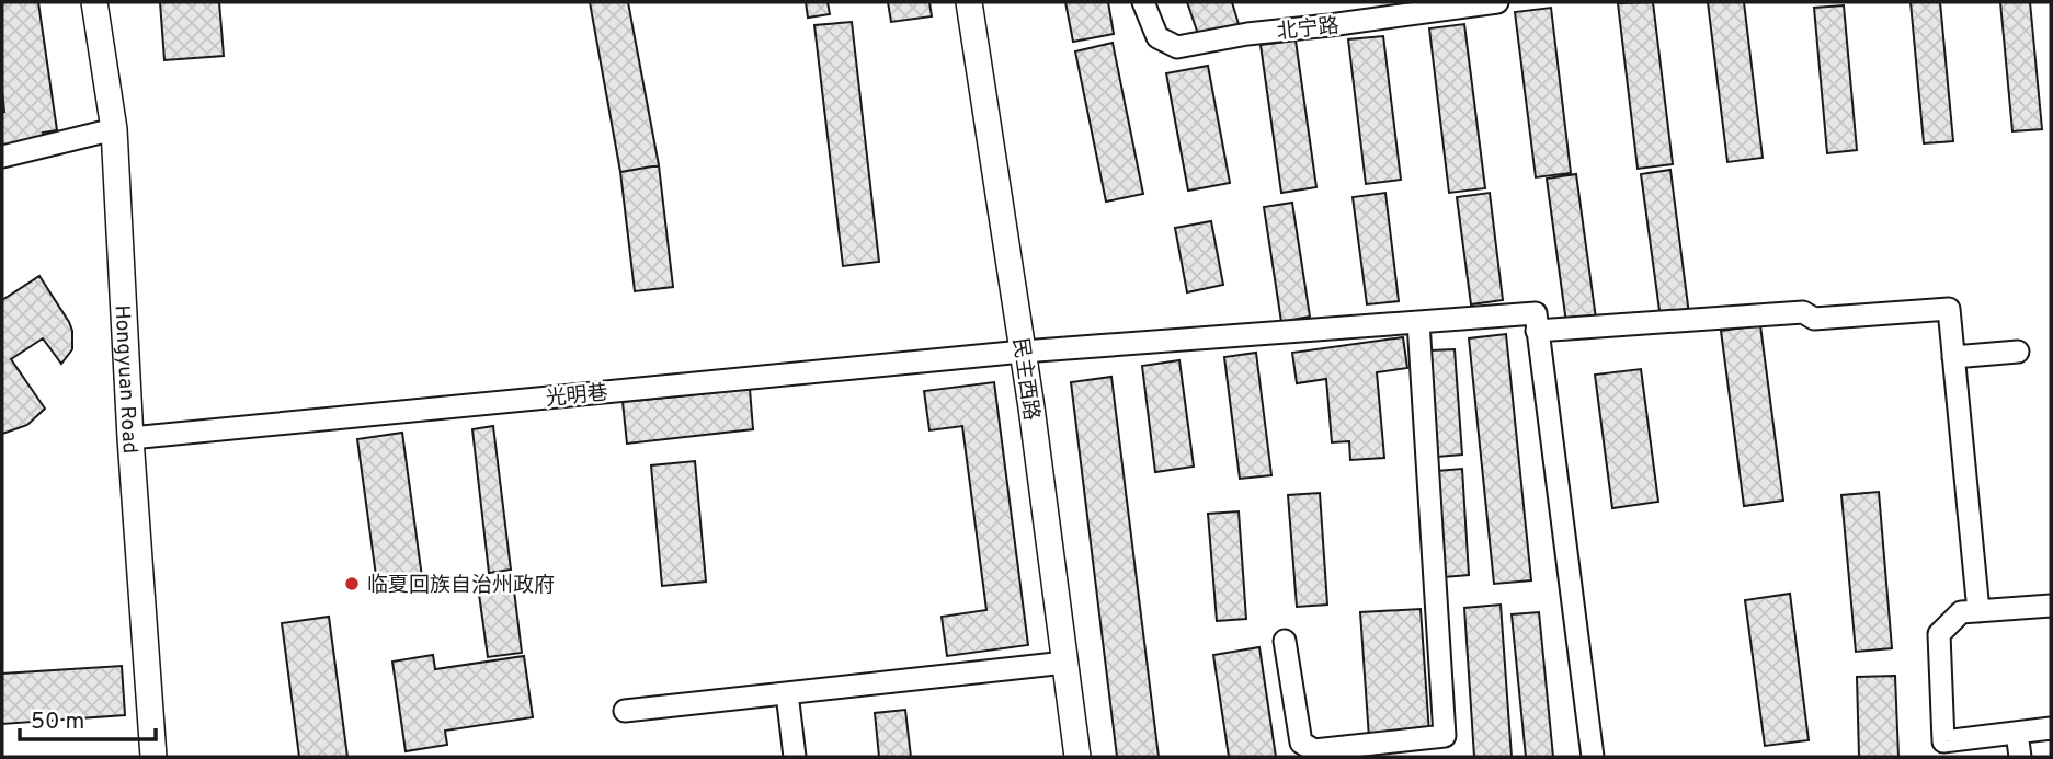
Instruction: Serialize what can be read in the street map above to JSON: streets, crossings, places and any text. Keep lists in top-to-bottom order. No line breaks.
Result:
{"streets":{"main road":["Hongyuan Road","民主西路"],"street":["北宁路","光明巷"]},"crossings":[["Hongyuan Road","光明巷"],["民主西路","光明巷"]],"places":["临夏回族自治州政府"],"scale_bar":"50 m"}
